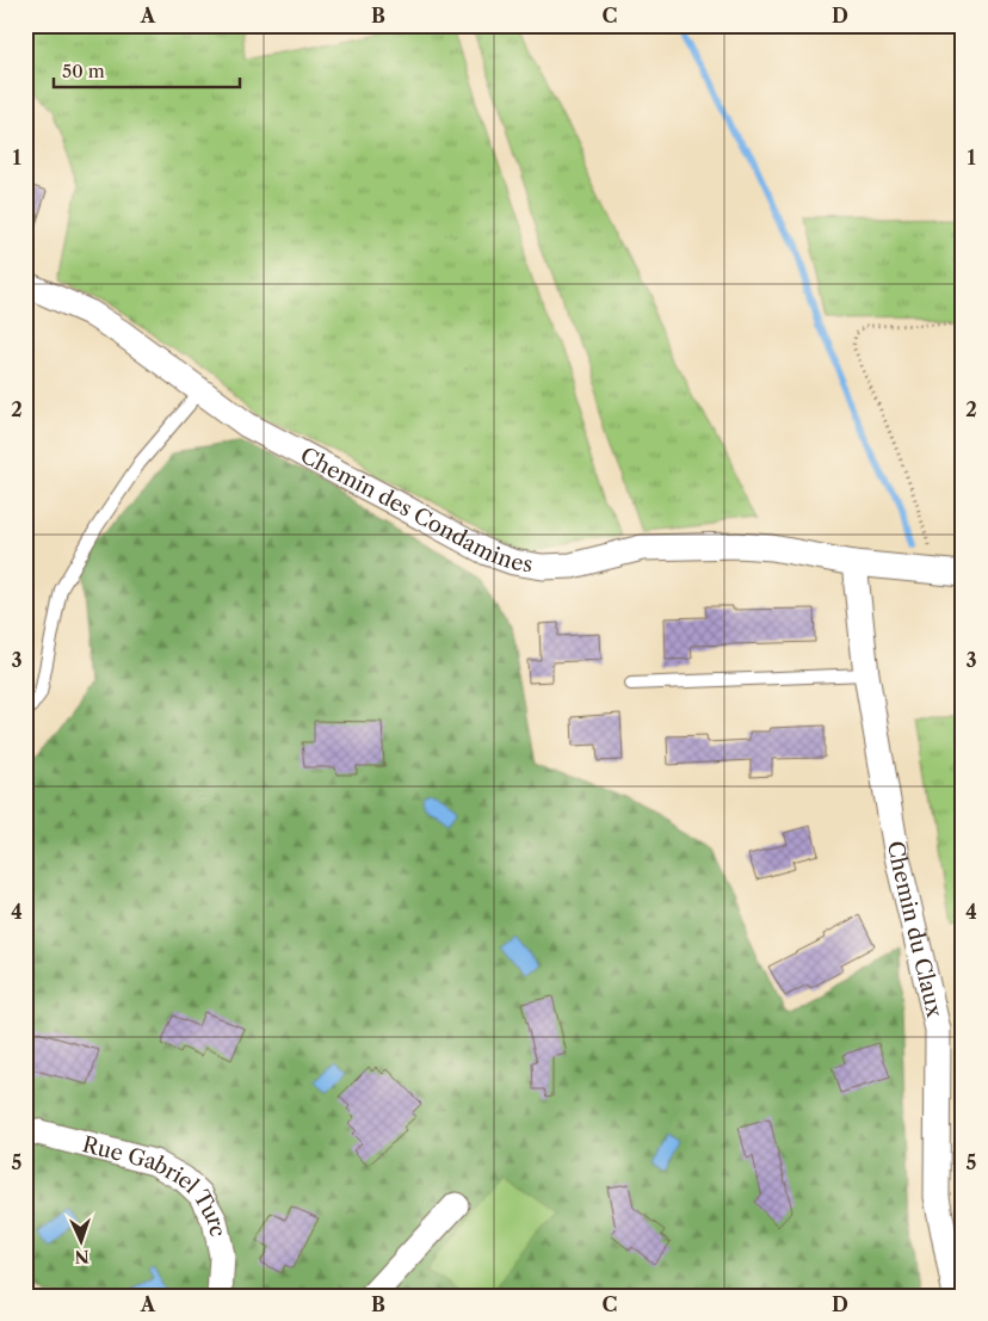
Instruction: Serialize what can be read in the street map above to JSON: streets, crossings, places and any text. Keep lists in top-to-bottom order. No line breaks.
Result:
{"streets":{"street":["Chemin des Condamines","Chemin du Claux","Rue Gabriel Turc"]},"crossings":[["Chemin des Condamines","Chemin du Claux"]],"scale_bar":"50 m","north":"bottom","grid":{"columns":["A","B","C","D"],"rows":["1","2","3","4","5"]}}
